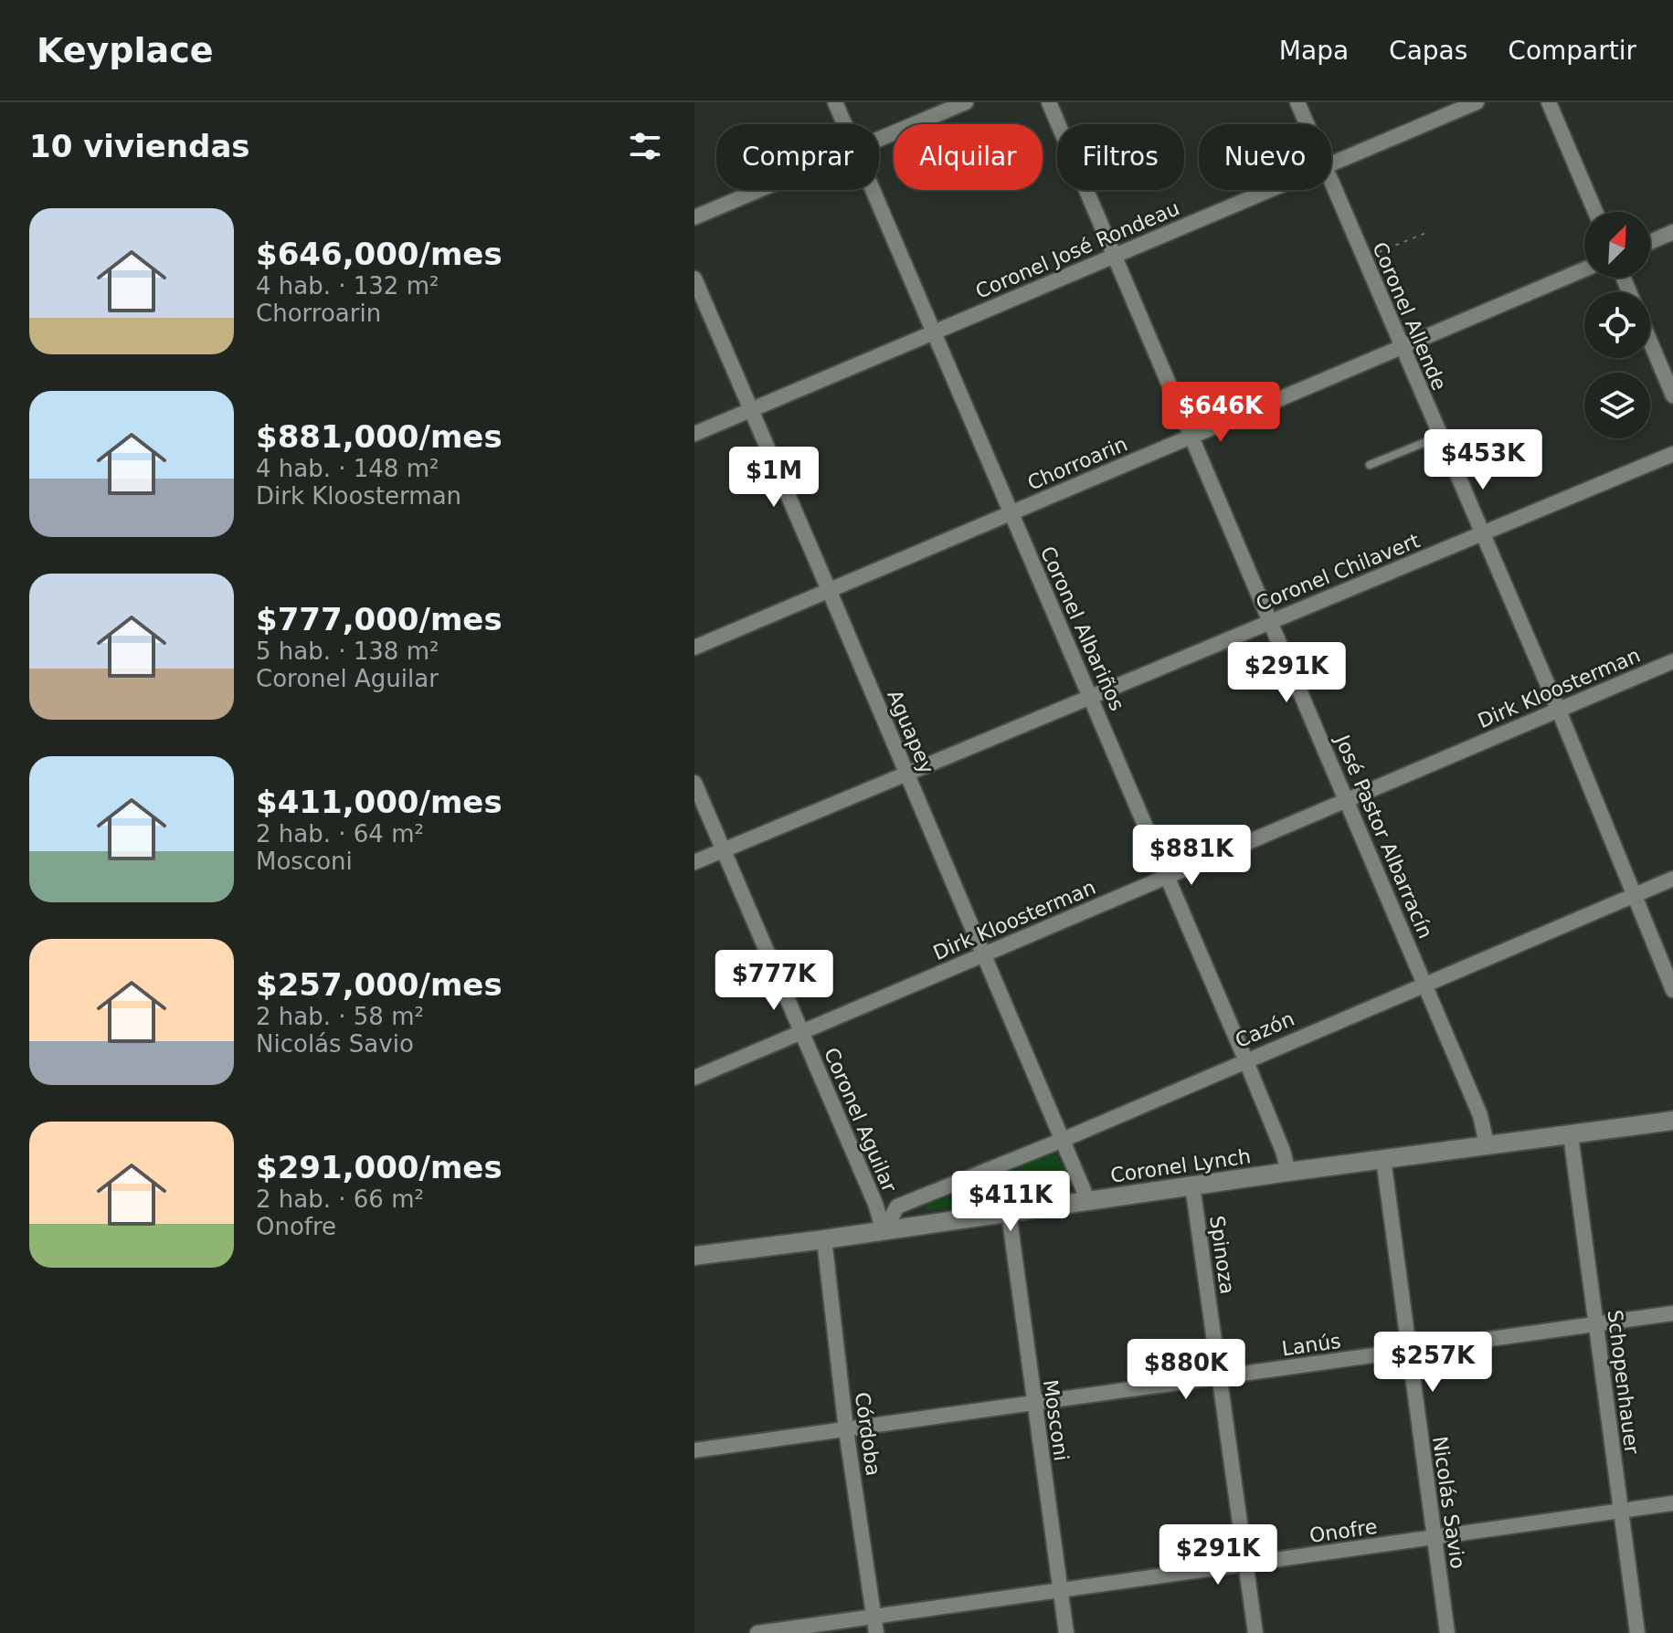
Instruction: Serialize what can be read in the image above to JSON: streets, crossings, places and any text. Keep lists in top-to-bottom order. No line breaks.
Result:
{"streets":{"street":["Coronel José Rondeau","Coronel Allende","Chorroarin","Coronel Chilavert","Coronel Albariños","Dirk Kloosterman","Aguapey","José Pastor Albarracín","Cazón","Coronel Aguilar","Coronel Lynch","Spinoza","Lanús","Schopenhauer","Mosconi","Córdoba","Nicolás Savio","Onofre"]},"crossings":[["Coronel José Rondeau","Coronel Albariños"],["Coronel José Rondeau","Aguapey"],["Coronel José Rondeau","José Pastor Albarracín"],["Coronel Allende","Chorroarin"],["Coronel Allende","Coronel Chilavert"],["Coronel Allende","Dirk Kloosterman"],["Coronel Allende","Cazón"],["Chorroarin","Coronel Albariños"],["Chorroarin","Aguapey"],["Chorroarin","José Pastor Albarracín"],["Coronel Chilavert","Coronel Albariños"],["Coronel Chilavert","Aguapey"],["Coronel Chilavert","José Pastor Albarracín"],["Coronel Chilavert","Coronel Aguilar"],["Coronel Albariños","Dirk Kloosterman"],["Coronel Albariños","Cazón"],["Coronel Albariños","Coronel Lynch"],["Dirk Kloosterman","Aguapey"],["Dirk Kloosterman","José Pastor Albarracín"],["Dirk Kloosterman","Coronel Aguilar"],["Aguapey","Cazón"],["Aguapey","Coronel Lynch"],["José Pastor Albarracín","Cazón"],["José Pastor Albarracín","Coronel Lynch"],["Cazón","Coronel Aguilar"],["Cazón","Coronel Lynch"],["Coronel Aguilar","Coronel Lynch"],["Coronel Lynch","Spinoza"],["Coronel Lynch","Schopenhauer"],["Coronel Lynch","Mosconi"],["Coronel Lynch","Córdoba"],["Coronel Lynch","Nicolás Savio"],["Spinoza","Lanús"],["Spinoza","Onofre"],["Lanús","Schopenhauer"],["Lanús","Mosconi"],["Lanús","Córdoba"],["Lanús","Nicolás Savio"],["Schopenhauer","Onofre"],["Mosconi","Onofre"],["Córdoba","Onofre"],["Nicolás Savio","Onofre"]],"north":"top right","page":{"header":"Keyplace","nav":["Mapa","Capas","Compartir"],"heading":"10 viviendas","chip":["Comprar","Alquilar","Filtros","Nuevo"],"list":[{"name":"$646,000/mes","note":"4 hab. · 132 m² · Chorroarin"},{"name":"$881,000/mes","note":"4 hab. · 148 m² · Dirk Kloosterman"},{"name":"$777,000/mes","note":"5 hab. · 138 m² · Coronel Aguilar"},{"name":"$411,000/mes","note":"2 hab. · 64 m² · Mosconi"},{"name":"$257,000/mes","note":"2 hab. · 58 m² · Nicolás Savio"},{"name":"$291,000/mes","note":"2 hab. · 66 m² · Onofre"}],"price":["$646K","$453K","$1M","$291K","$881K","$777K","$411K","$257K","$880K","$291K"]}}
